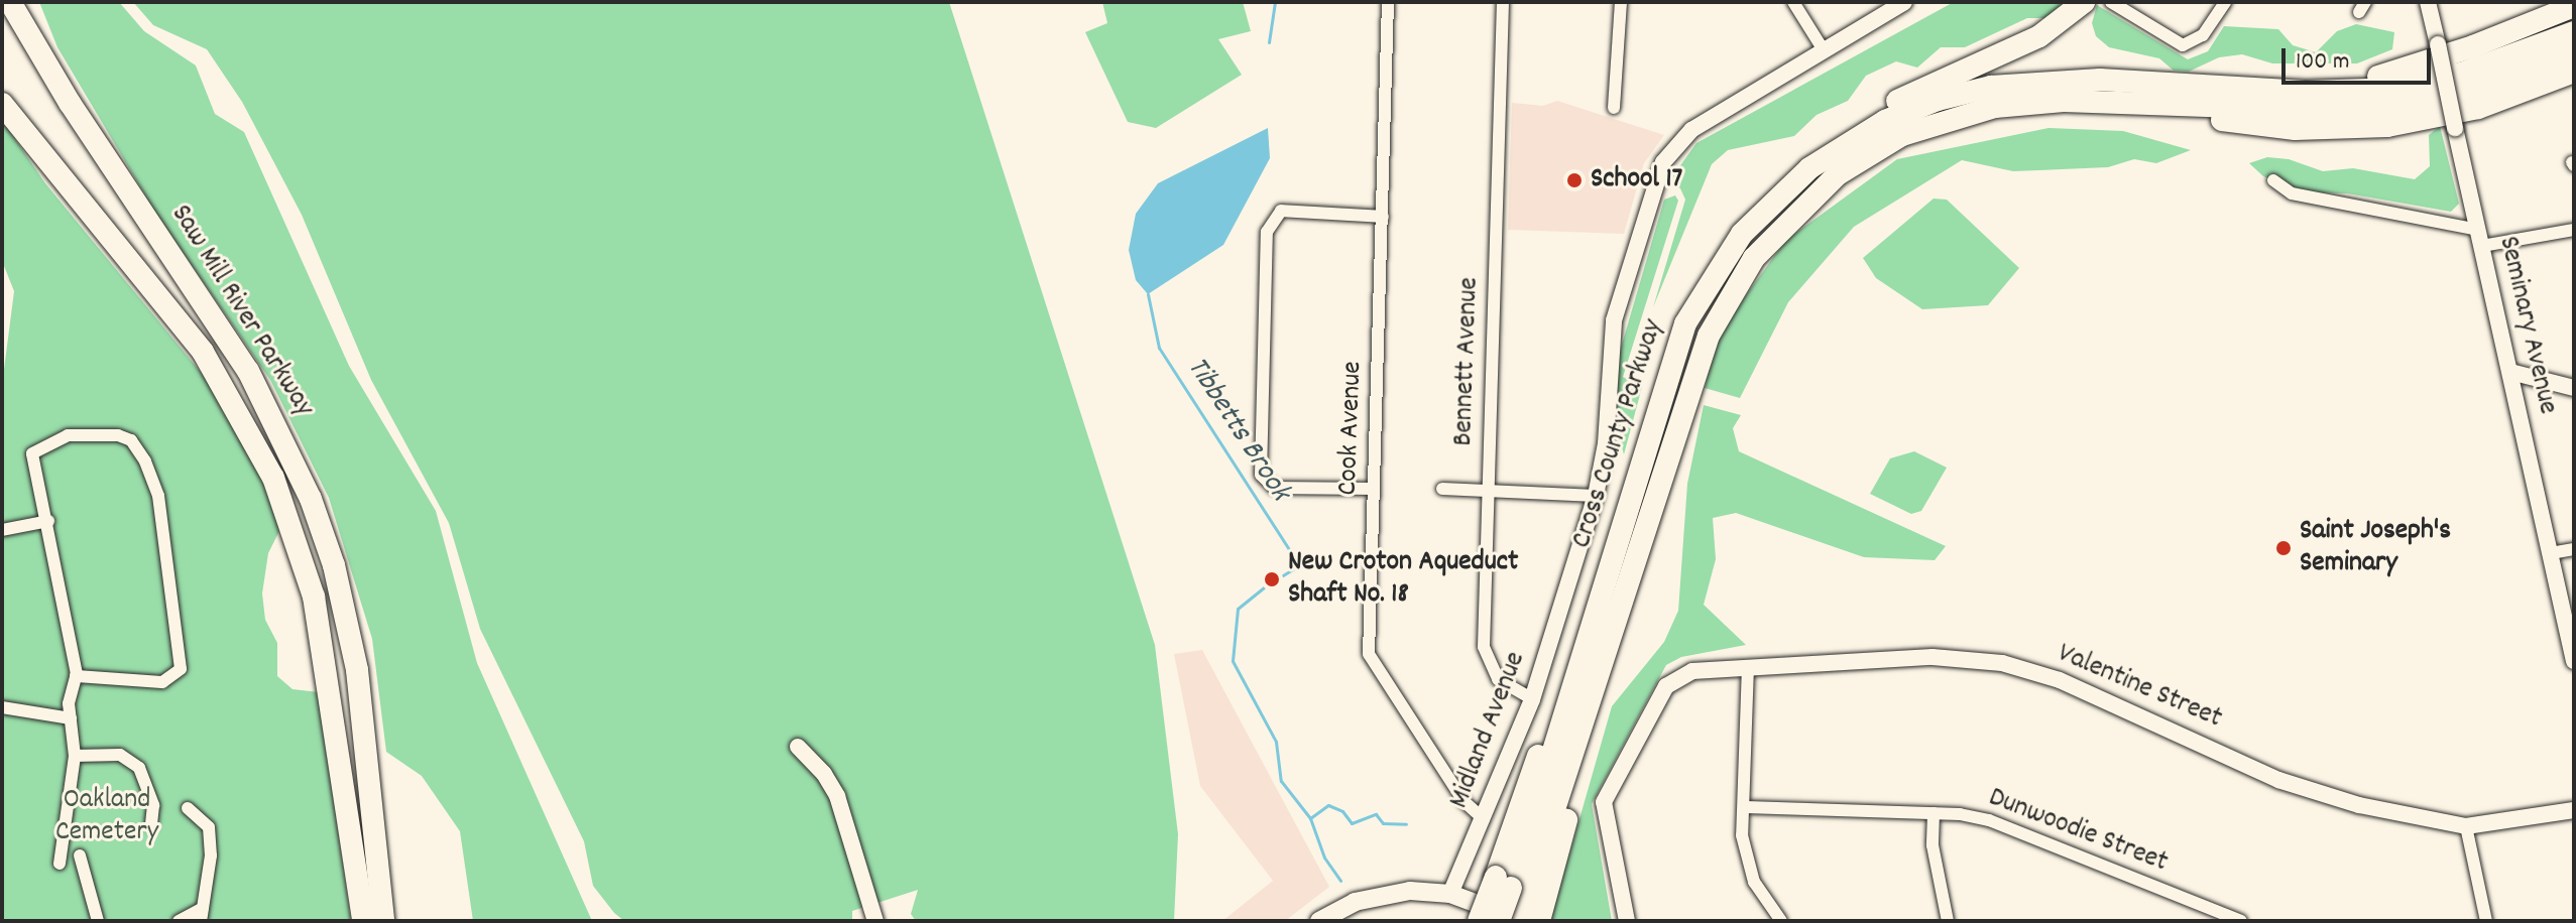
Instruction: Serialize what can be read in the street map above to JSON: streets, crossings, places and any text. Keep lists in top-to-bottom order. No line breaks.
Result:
{"streets":{"highway":["Saw Mill River Parkway","Cross County Parkway"],"street":["Seminary Avenue","Bennett Avenue","Cook Avenue","Valentine Street","Midland Avenue","Dunwoodie Street"]},"crossings":[["Bennett Avenue","Midland Avenue"],["Cook Avenue","Midland Avenue"]],"water":["Tibbetts Brook"],"parks":["Oakland Cemetery"],"places":["School 17","Saint Joseph's Seminary","New Croton Aqueduct Shaft No. 18"],"scale_bar":"100 m"}
